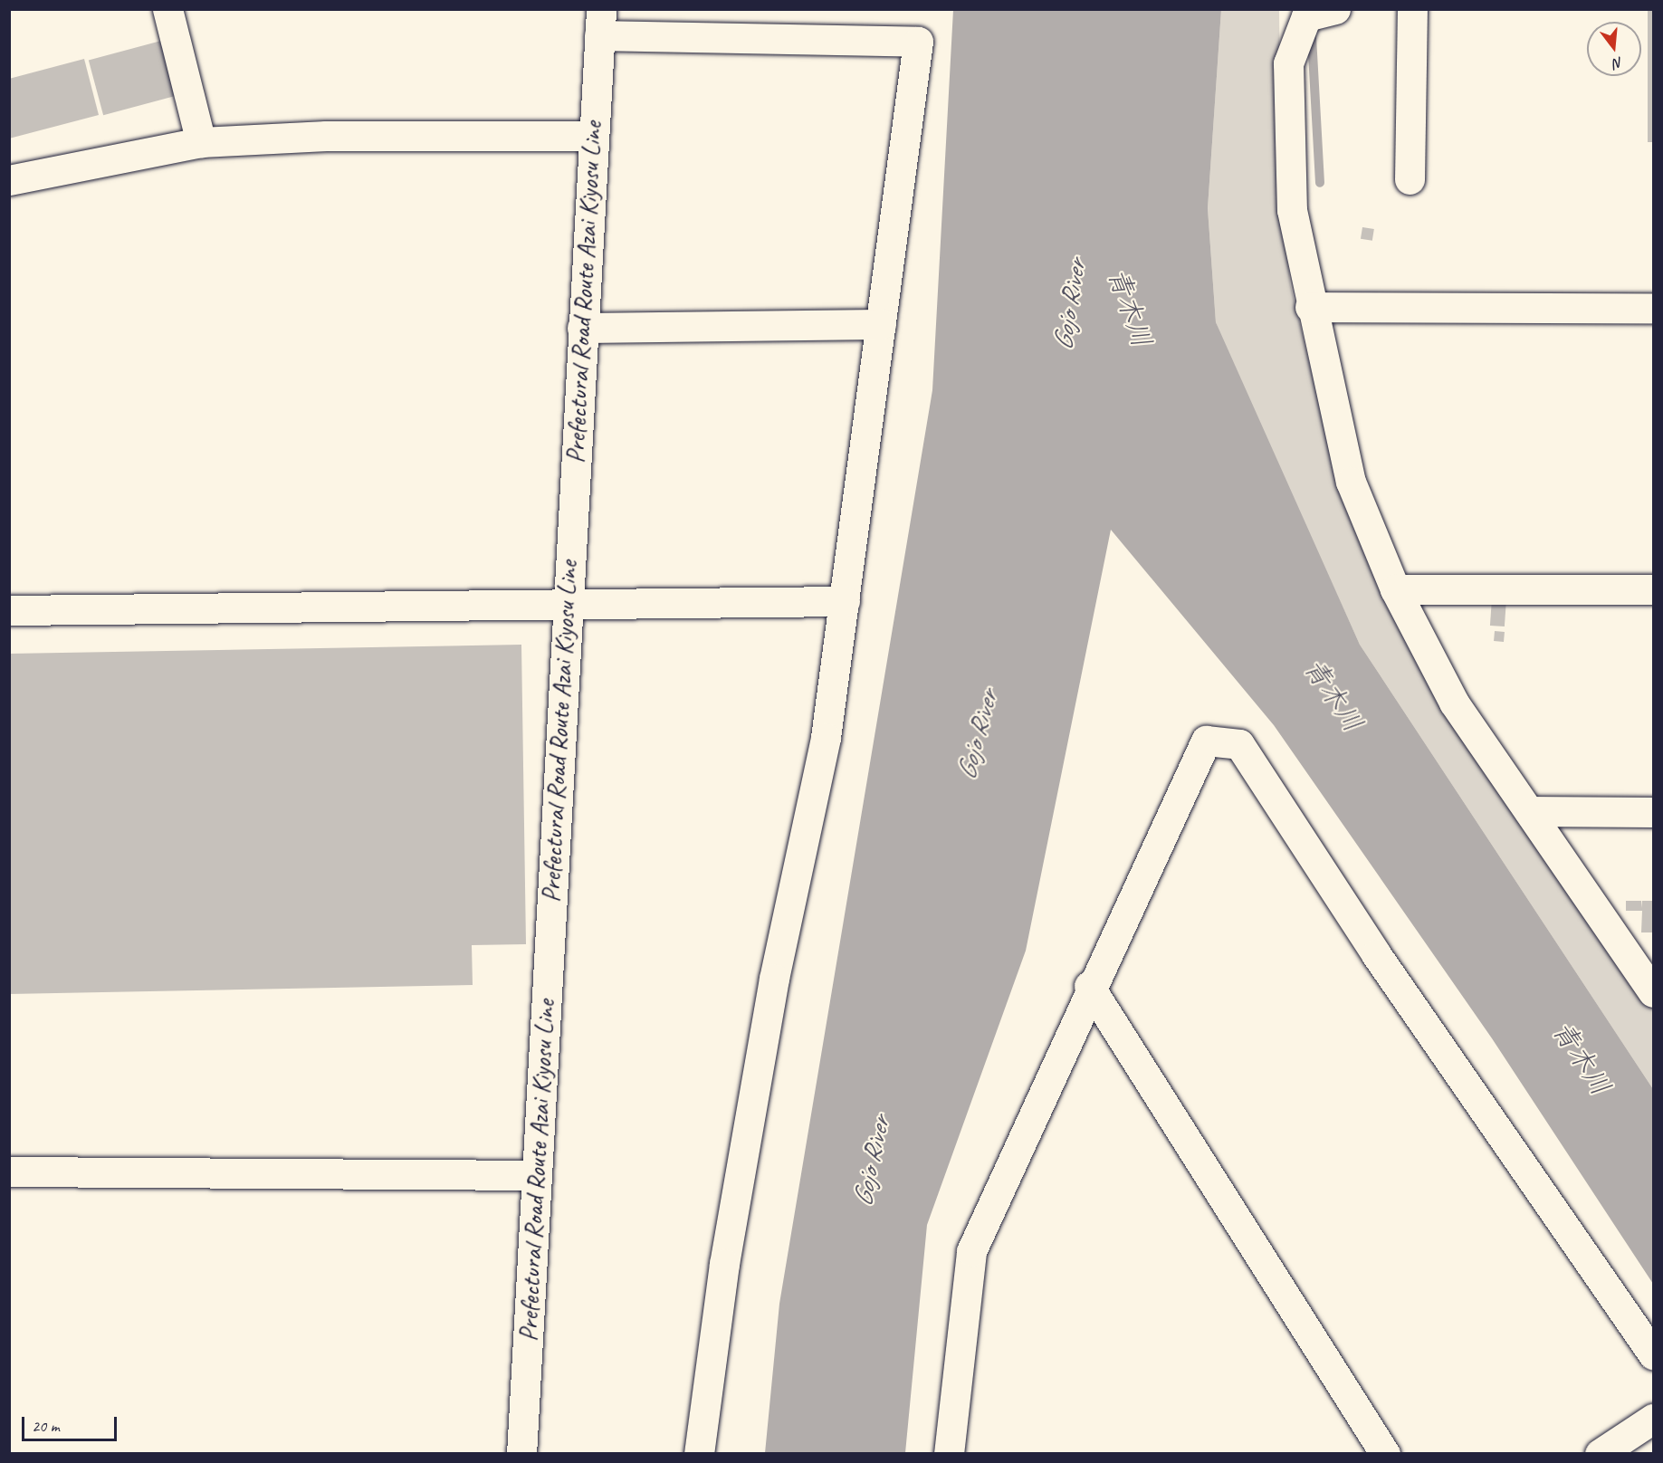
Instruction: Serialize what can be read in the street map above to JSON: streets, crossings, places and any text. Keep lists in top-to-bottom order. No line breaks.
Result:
{"streets":{"street":["Prefectural Road Route Azai Kiyosu Line"]},"water":["Gojo River","青木川"],"scale_bar":"20 m","north":"bottom"}
